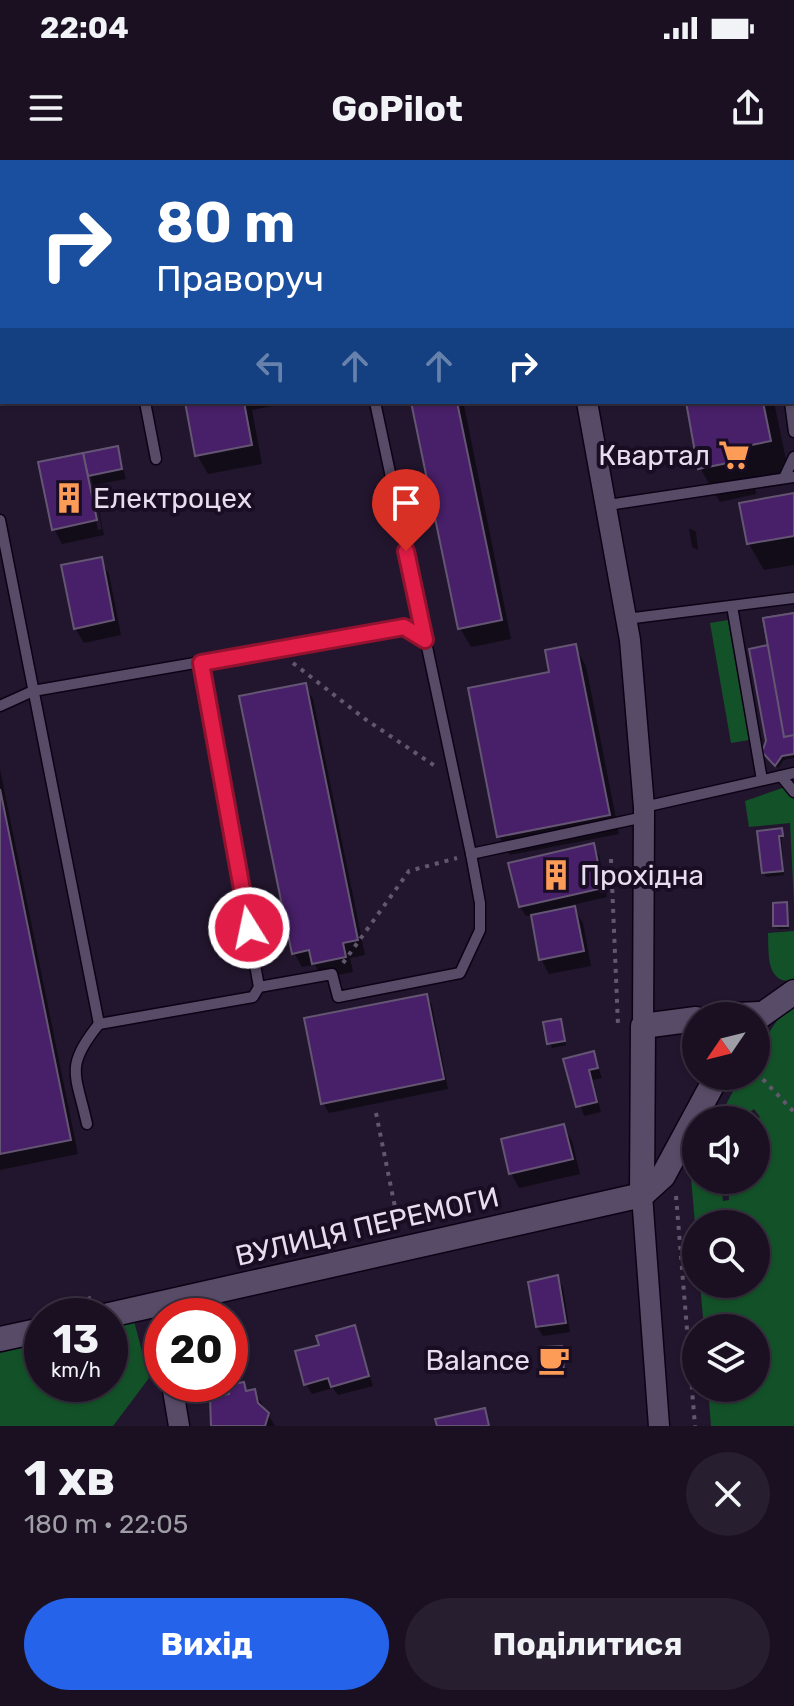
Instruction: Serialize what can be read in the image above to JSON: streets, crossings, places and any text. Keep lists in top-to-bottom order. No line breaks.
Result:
{"streets":{"street":["ВУЛИЦЯ ПЕРЕМОГИ"]},"places":{"supermarket":["Квартал"],"building":["Електроцех","Прохідна"],"cafe":["Balance"]},"north":"bottom left","page":{"status":"22:04","header":"GoPilot","turn":["80 m","Праворуч"],"speed":"13 km/h","limit":"20","heading":["1 хв","180 m · 22:05"],"buttons":["Вихід","Поділитися"]}}
